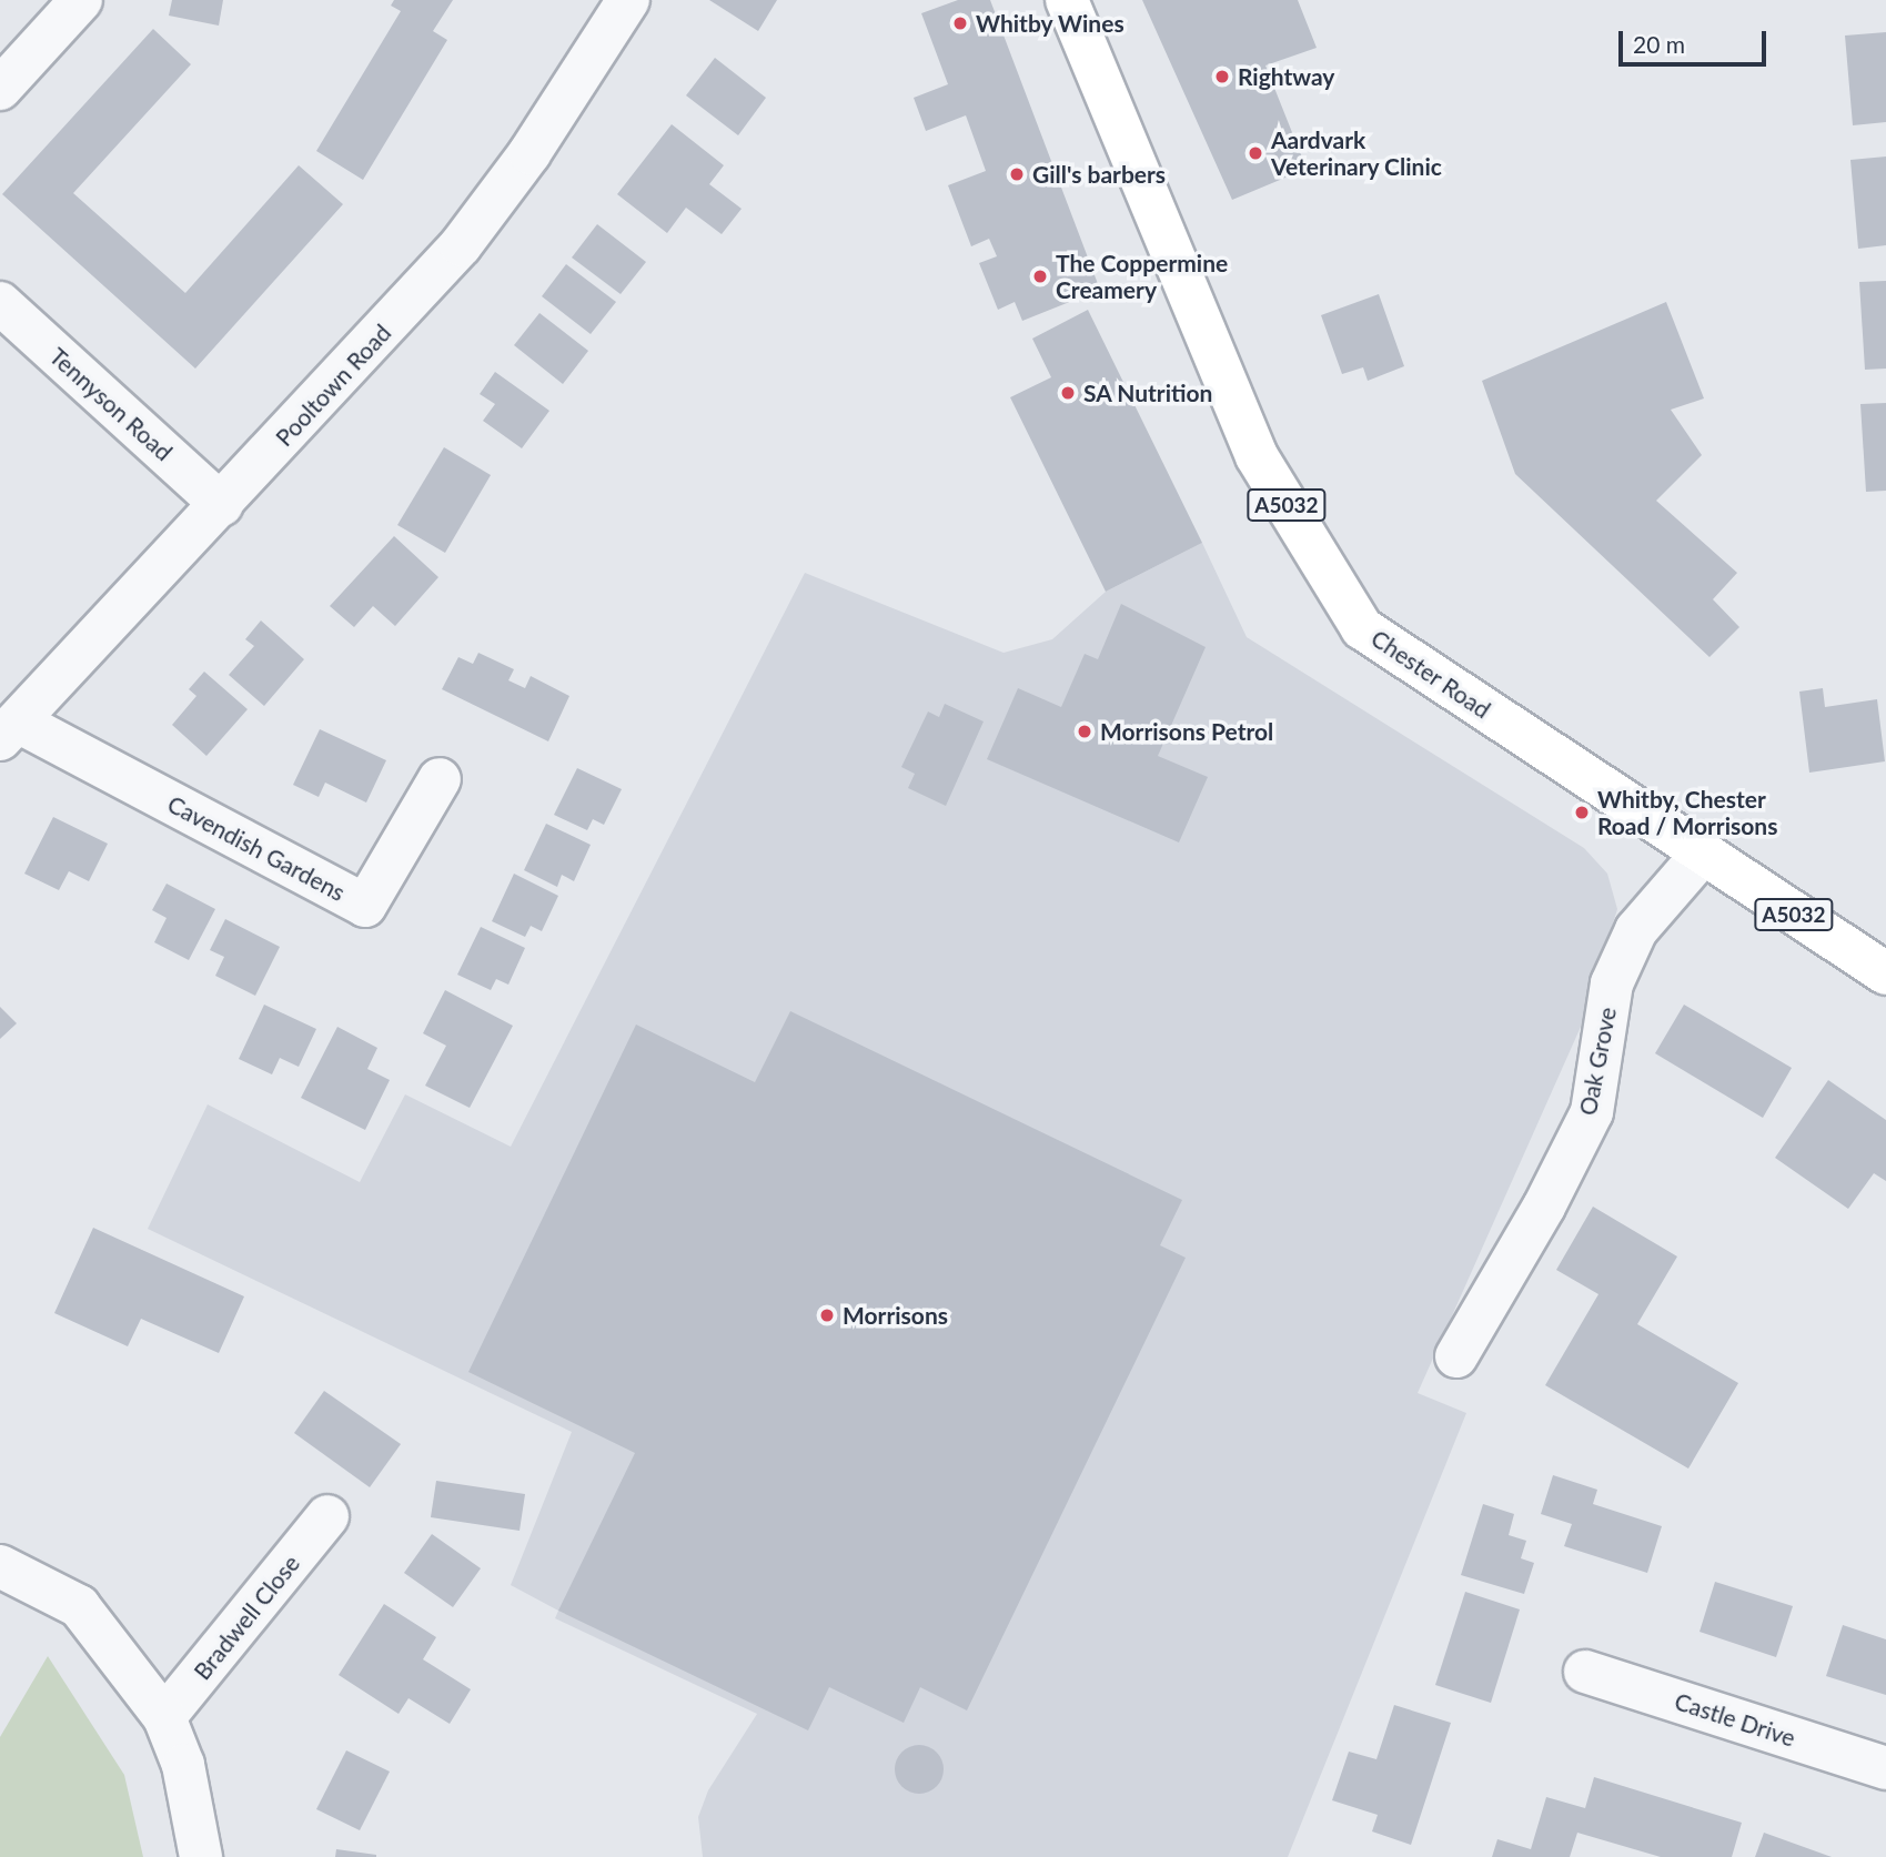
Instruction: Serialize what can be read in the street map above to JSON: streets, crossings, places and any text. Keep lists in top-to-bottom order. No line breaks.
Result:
{"streets":{"main road":["A5032","Chester Road"],"street":["Pooltown Road","Tennyson Road","Cavendish Gardens","Oak Grove","Bradwell Close","Castle Drive"]},"crossings":[["Pooltown Road","Tennyson Road"],["Pooltown Road","Cavendish Gardens"],["Chester Road","Oak Grove"]],"places":["Whitby Wines","Rightway","Aardvark Veterinary Clinic","Gill's barbers","The Coppermine Creamery","SA Nutrition","Morrisons Petrol","Whitby, Chester Road / Morrisons","Morrisons"],"scale_bar":"20 m"}
